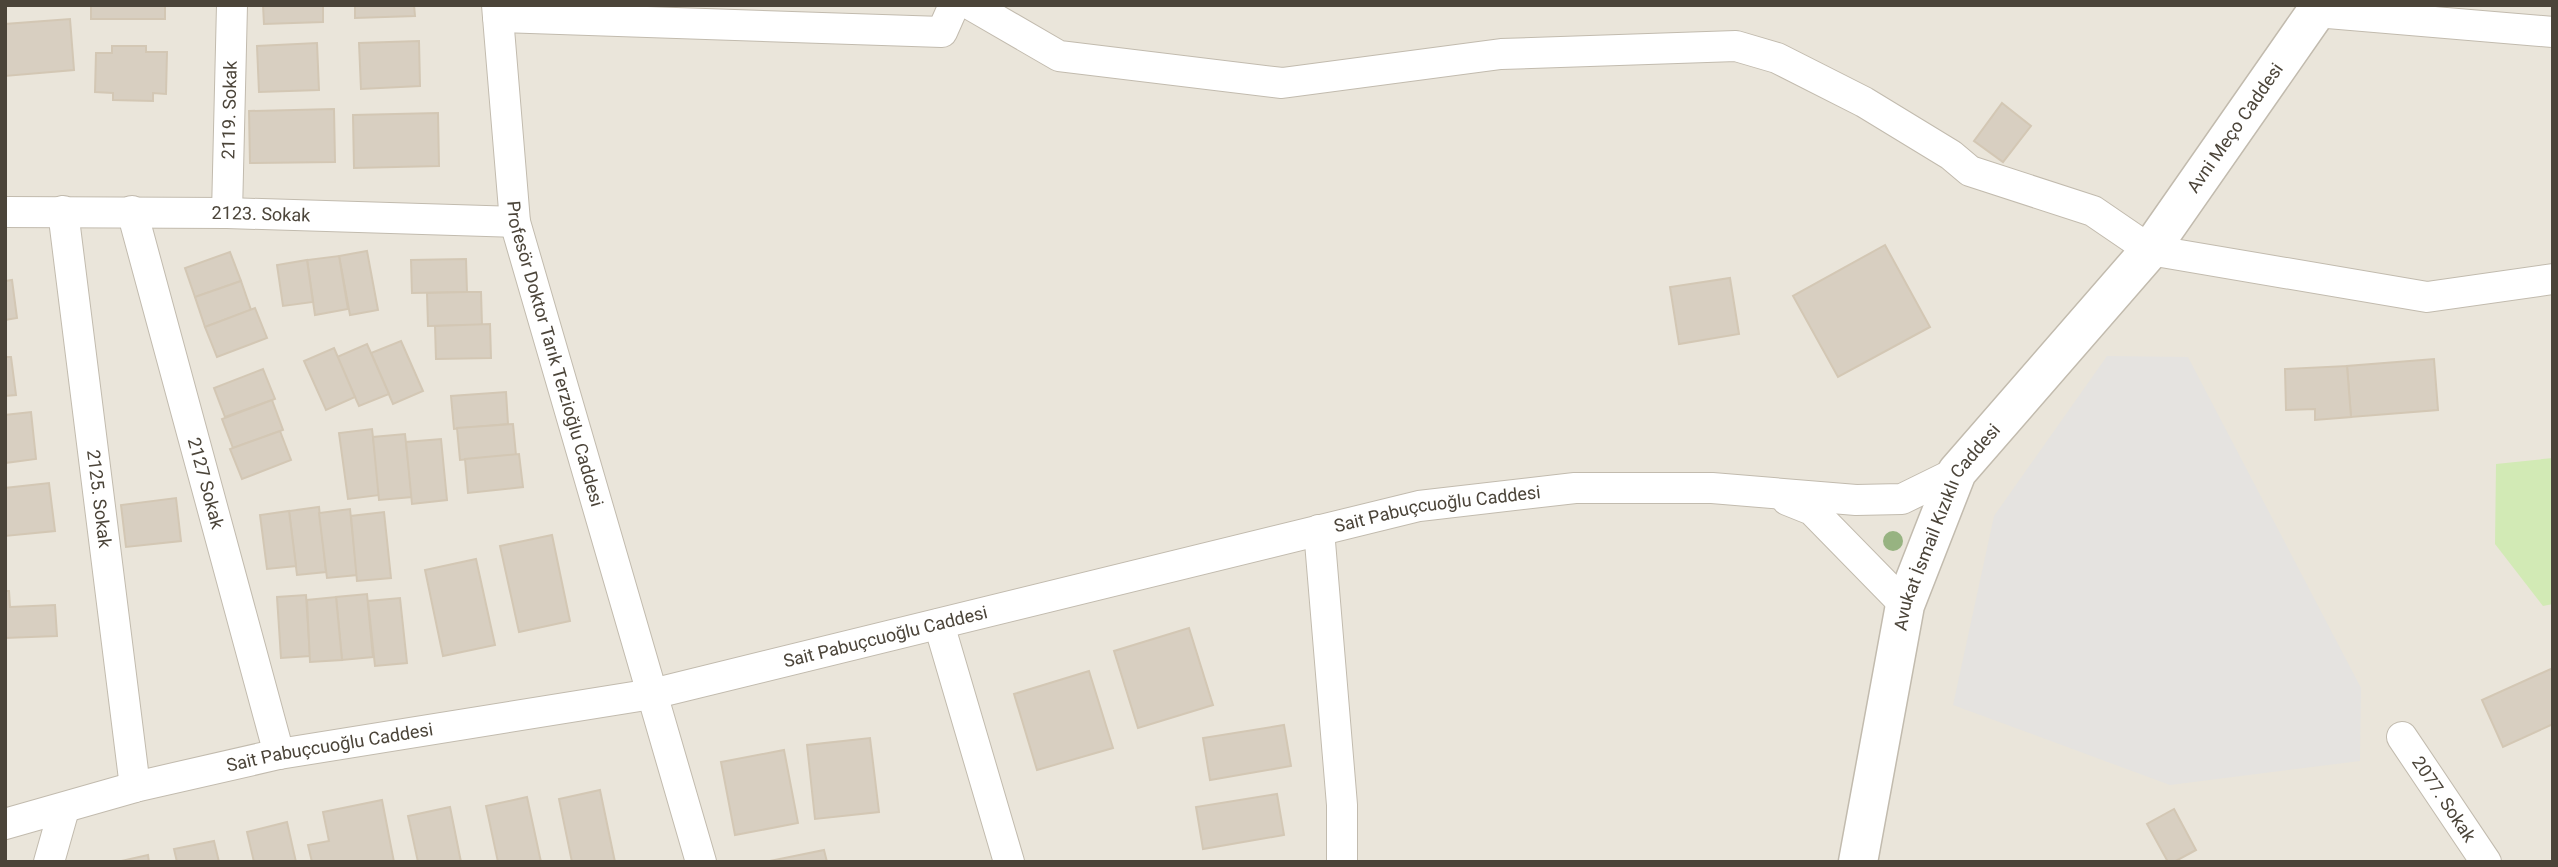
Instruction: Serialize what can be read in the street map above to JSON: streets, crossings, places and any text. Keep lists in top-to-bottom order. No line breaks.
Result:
{"streets":{"street":["2119. Sokak","Avni Meço Caddesi","2123. Sokak","Profesör Doktor Tarık Terzioğlu Caddesi","2127 Sokak","2125. Sokak","Sait Pabuçcuoğlu Caddesi","Avukat İsmail Kızıklı Caddesi","2077. Sokak"]},"crossings":[["2119. Sokak","2123. Sokak"],["Avni Meço Caddesi","Avukat İsmail Kızıklı Caddesi"],["2123. Sokak","Profesör Doktor Tarık Terzioğlu Caddesi"],["2123. Sokak","2127 Sokak"],["2123. Sokak","2125. Sokak"],["Profesör Doktor Tarık Terzioğlu Caddesi","Sait Pabuçcuoğlu Caddesi"],["2127 Sokak","Sait Pabuçcuoğlu Caddesi"],["2125. Sokak","Sait Pabuçcuoğlu Caddesi"]]}
